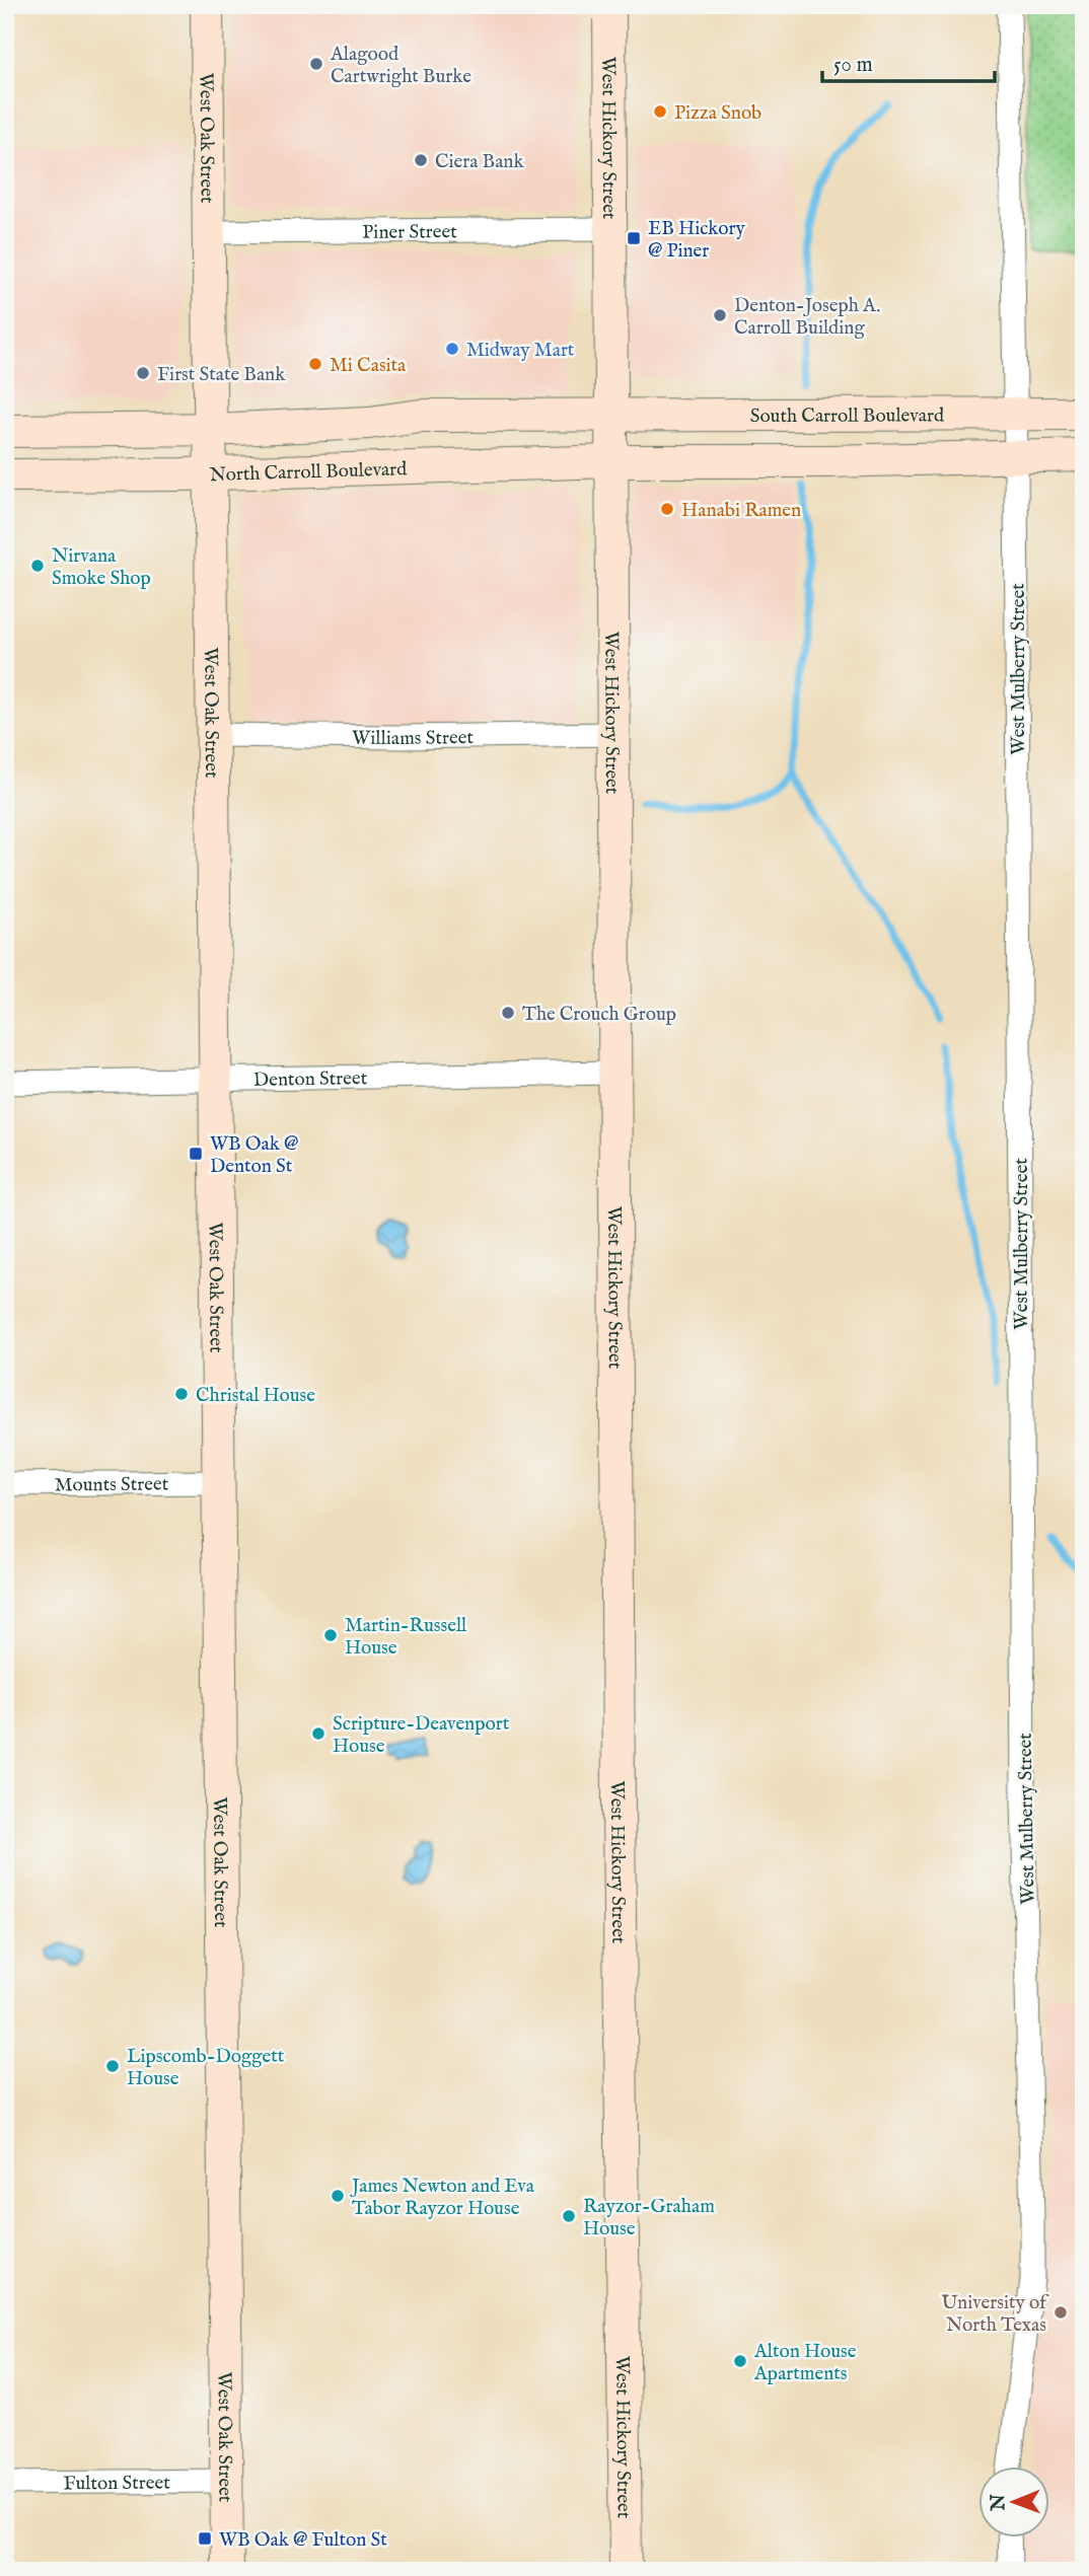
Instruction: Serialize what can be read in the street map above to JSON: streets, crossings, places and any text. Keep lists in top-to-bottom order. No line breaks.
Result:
{"streets":{"main road":["West Oak Street","West Hickory Street","South Carroll Boulevard","North Carroll Boulevard"],"street":["Piner Street","West Mulberry Street","Williams Street","Denton Street","Mounts Street","Fulton Street"]},"crossings":[["West Oak Street","Piner Street"],["West Oak Street","North Carroll Boulevard"],["West Oak Street","Williams Street"],["West Oak Street","Denton Street"],["West Oak Street","Mounts Street"],["West Oak Street","Fulton Street"],["West Hickory Street","Piner Street"],["West Hickory Street","South Carroll Boulevard"],["West Hickory Street","North Carroll Boulevard"],["West Hickory Street","Williams Street"],["West Hickory Street","Denton Street"],["South Carroll Boulevard","West Mulberry Street"]],"places":{"other":["Alagood Cartwright Burke","Pizza Snob","Ciera Bank","Denton-Joseph A. Carroll Building","Midway Mart","Mi Casita","First State Bank","Hanabi Ramen","Nirvana Smoke Shop","The Crouch Group","Christal House","Martin-Russell House","Scripture-Deavenport House","Lipscomb-Doggett House","James Newton and Eva Tabor Rayzor House","Rayzor-Graham House","University of North Texas","Alton House Apartments"],"transit":["EB Hickory @ Piner","WB Oak @ Denton St","WB Oak @ Fulton St"]},"scale_bar":"50 m","north":"left"}
